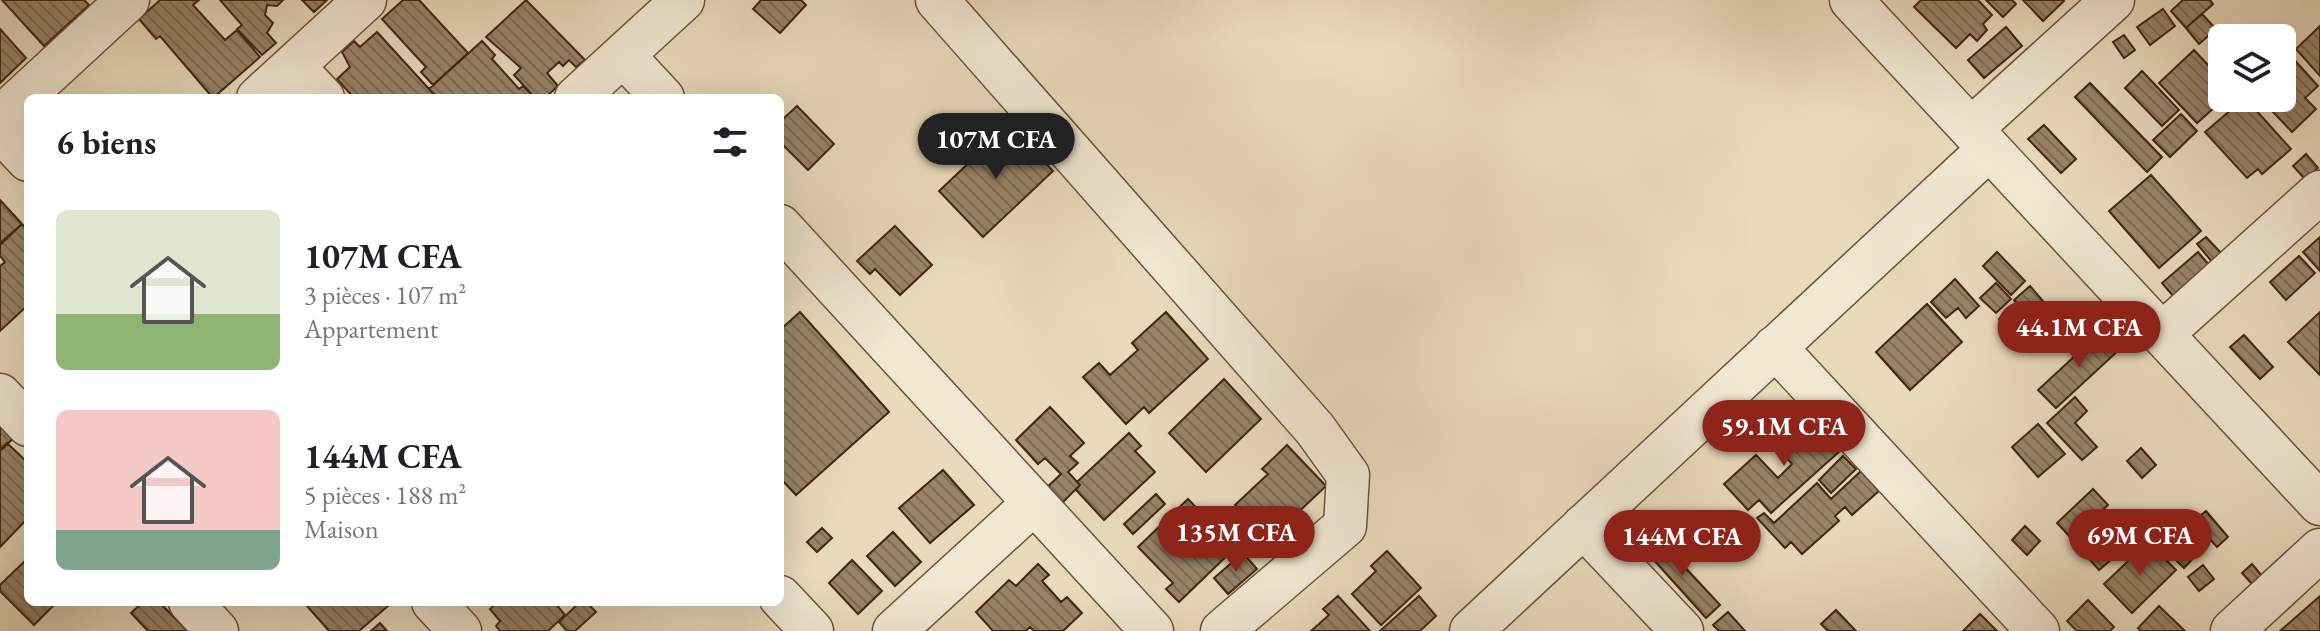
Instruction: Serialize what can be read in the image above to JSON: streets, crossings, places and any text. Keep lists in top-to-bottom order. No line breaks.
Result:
{"page":{"heading":"6 biens","price":["107M CFA","44.1M CFA","59.1M CFA","135M CFA","69M CFA","144M CFA"],"list":[{"name":"107M CFA","note":"3 pièces · 107 m² · Appartement"},{"name":"144M CFA","note":"5 pièces · 188 m² · Maison"}]}}
